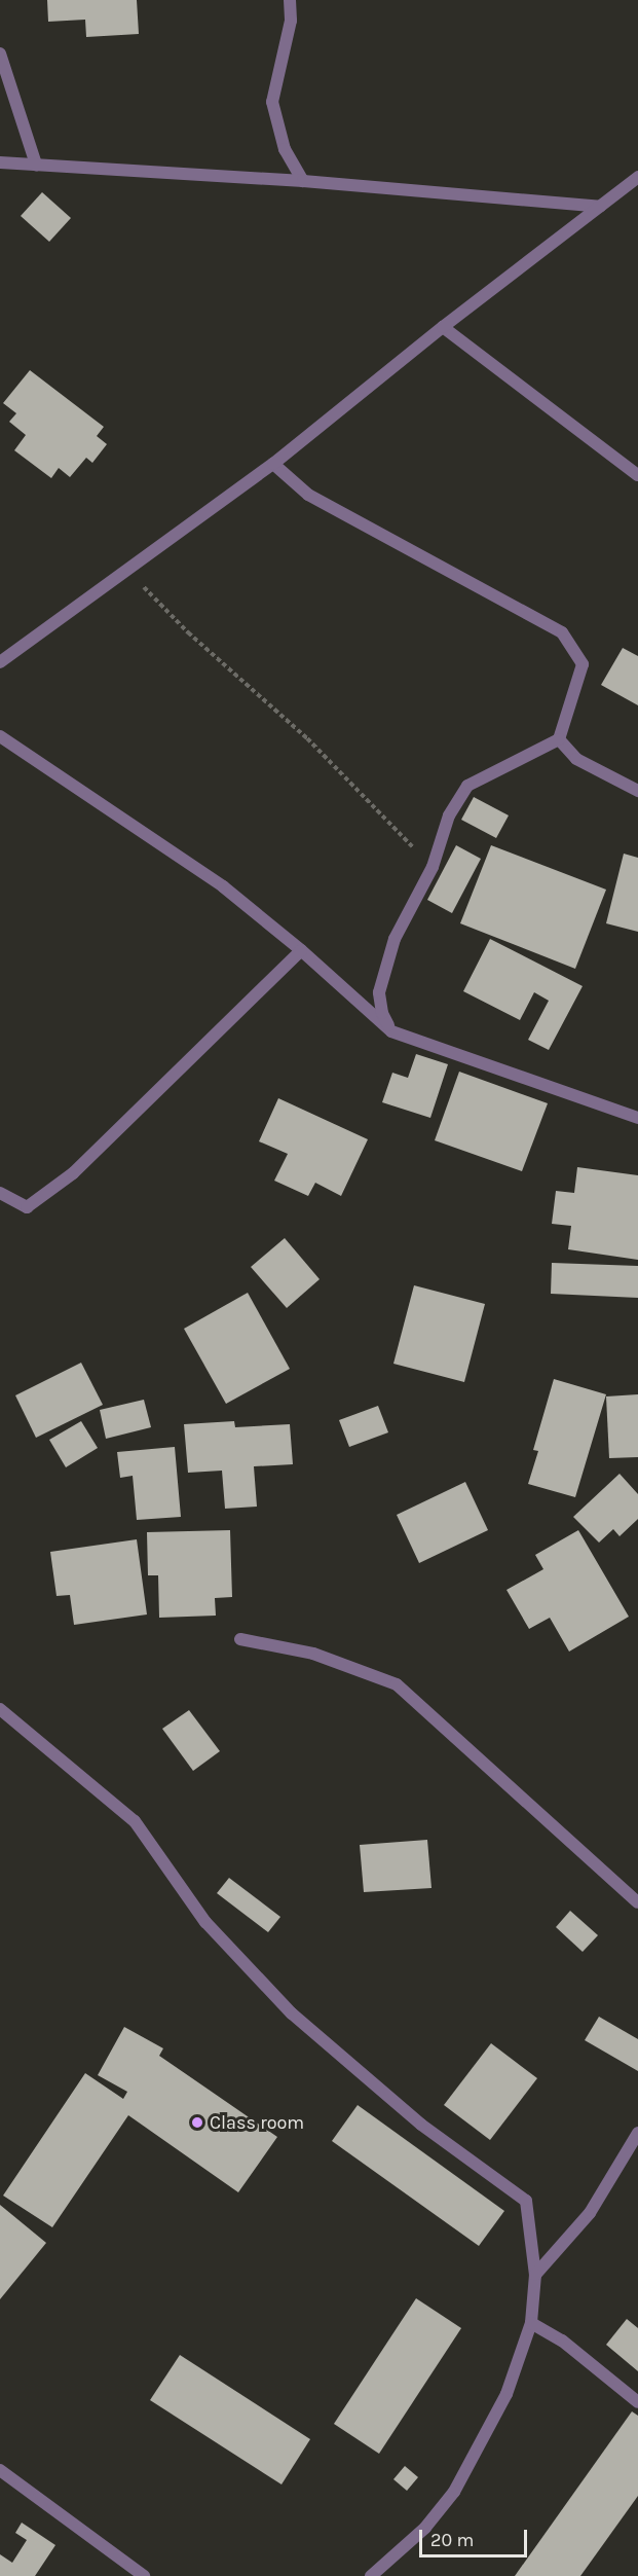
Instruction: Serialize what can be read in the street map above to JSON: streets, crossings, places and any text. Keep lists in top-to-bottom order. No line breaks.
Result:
{"places":["Class room"],"scale_bar":"20 m"}
